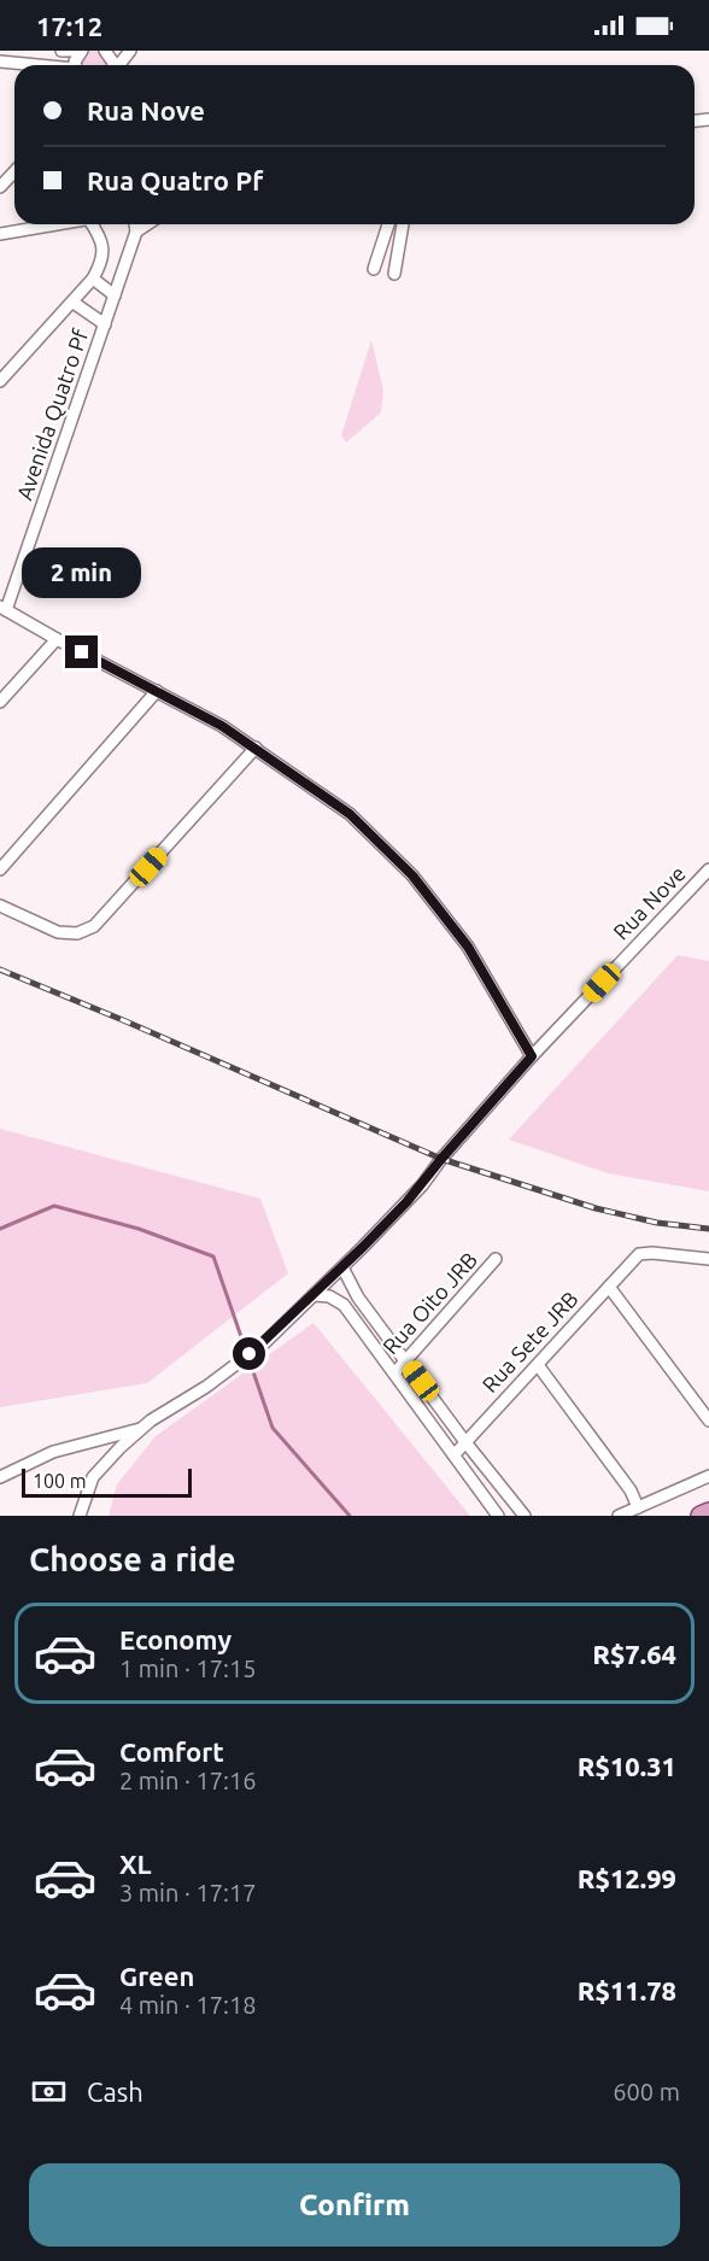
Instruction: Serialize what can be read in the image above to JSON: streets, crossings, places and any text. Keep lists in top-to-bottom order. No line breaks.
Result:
{"streets":{"street":["Avenida Quatro Pf","Rua Nove","Rua Oito JRB","Rua Sete JRB"]},"scale_bar":"100 m","page":{"status":"17:12","banner":["Rua Nove","Rua Quatro Pf"],"bubble":"2 min","scale":"100 m","heading":"Choose a ride","list":[{"name":"Economy","note":"1 min · 17:15","value":"R$7.64"},{"name":"Comfort","note":"2 min · 17:16","value":"R$10.31"},{"name":"XL","note":"3 min · 17:17","value":"R$12.99"},{"name":"Green","note":"4 min · 17:18","value":"R$11.78"}],"pay":["Cash","600 m"],"buttons":"Confirm"}}
